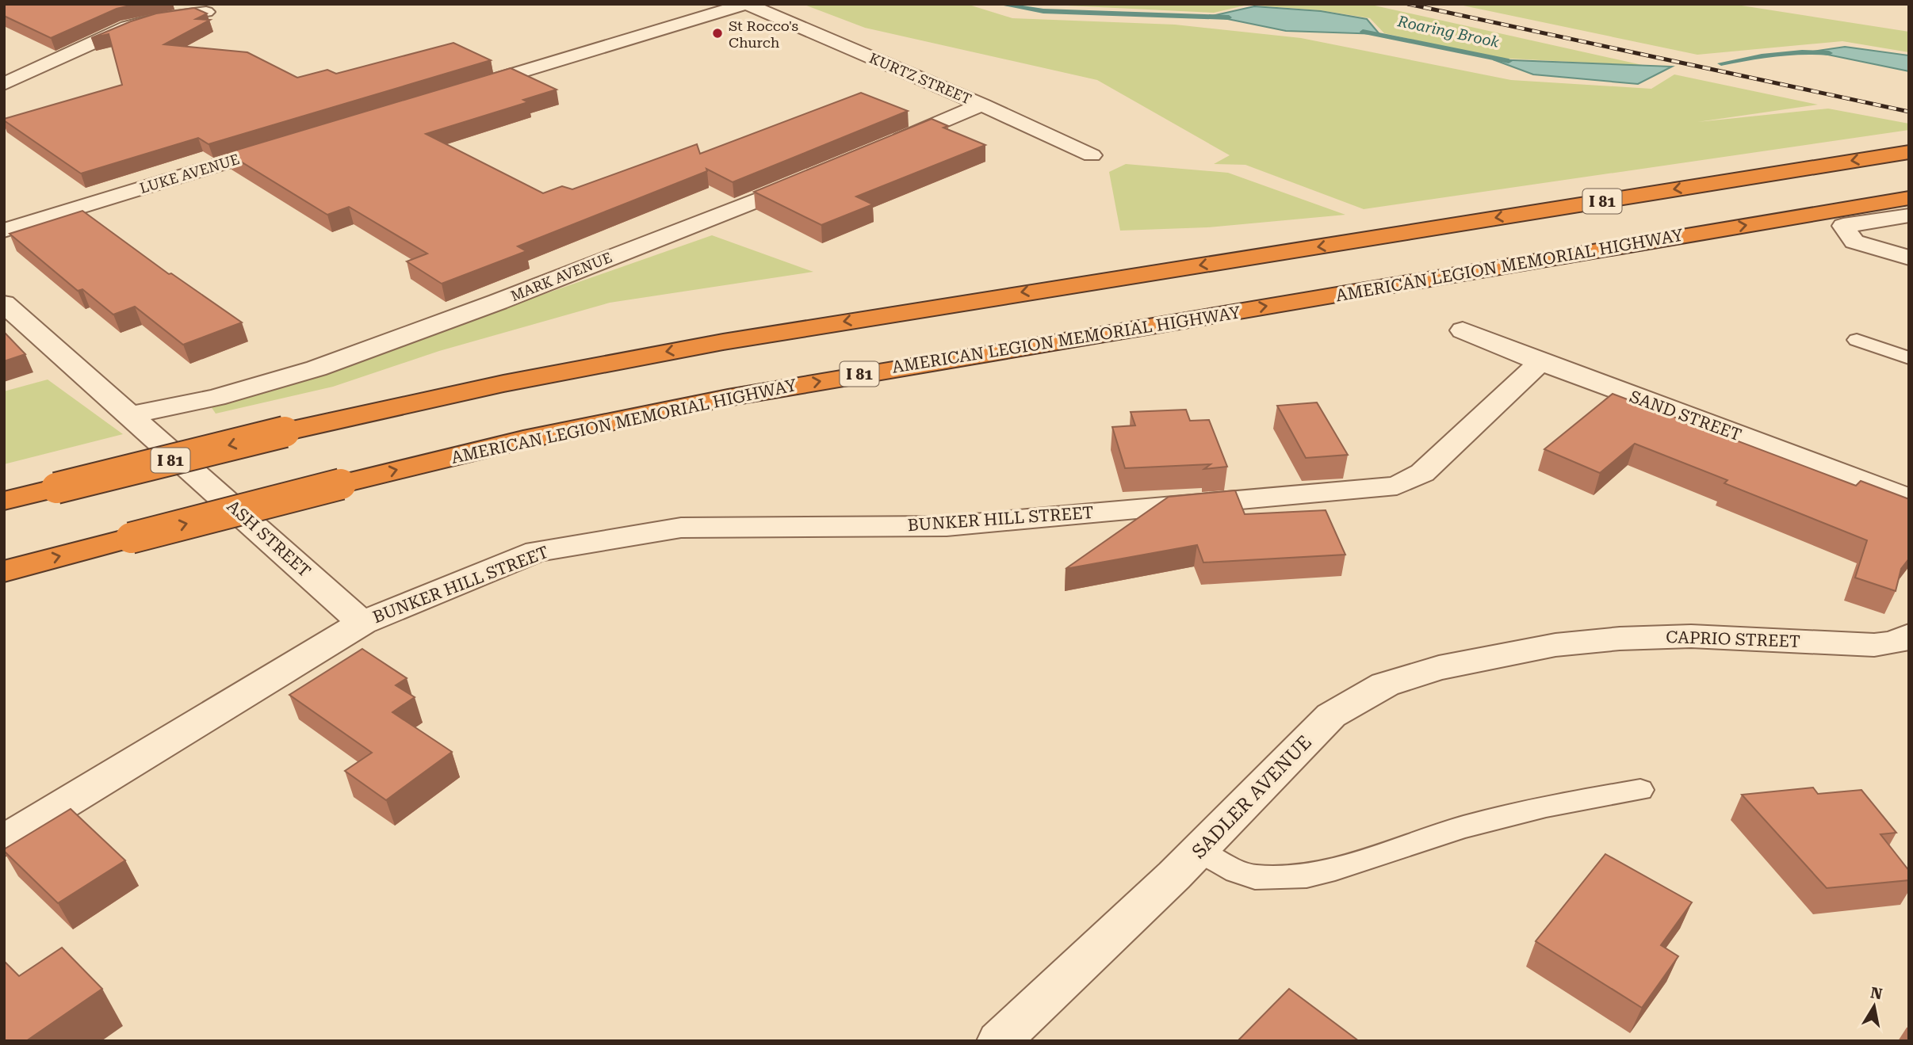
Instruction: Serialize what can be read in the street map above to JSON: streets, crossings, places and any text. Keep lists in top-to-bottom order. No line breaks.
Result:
{"streets":{"highway":["I 81","AMERICAN LEGION MEMORIAL HIGHWAY"],"street":["KURTZ STREET","LUKE AVENUE","MARK AVENUE","SAND STREET","BUNKER HILL STREET","ASH STREET","CAPRIO STREET","SADLER AVENUE"]},"crossings":[["MARK AVENUE","ASH STREET"],["SAND STREET","BUNKER HILL STREET"],["BUNKER HILL STREET","ASH STREET"],["CAPRIO STREET","SADLER AVENUE"]],"water":["Roaring Brook"],"places":["St Rocco's Church"],"north":"top"}
